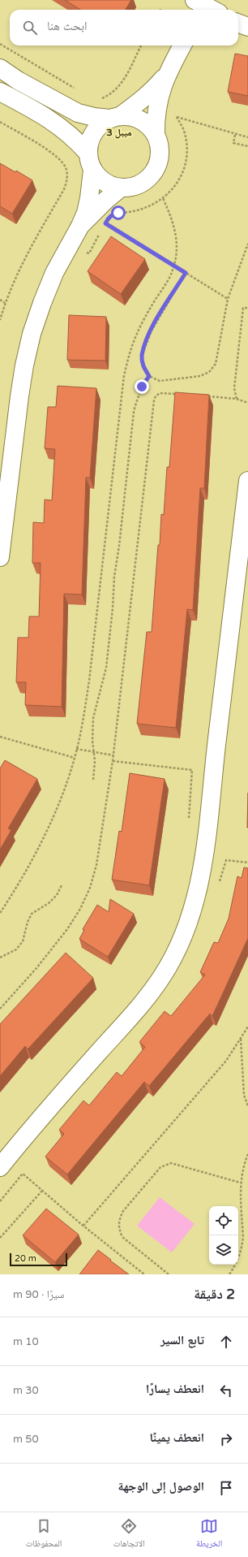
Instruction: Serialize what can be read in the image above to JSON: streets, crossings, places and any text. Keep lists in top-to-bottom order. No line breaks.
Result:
{"districts":["ميبل 3"],"scale_bar":"20 m","page":{"search":"ابحث هنا","scale":"20 m","heading":["2 دقيقة","سيرًا · 90 m"],"list":[["تابع السير","10 m"],["انعطف يسارًا","30 m"],["انعطف يمينًا","50 m"],"الوصول إلى الوجهة"],"nav":["الخريطة","الاتجاهات","المحفوظات"]}}
